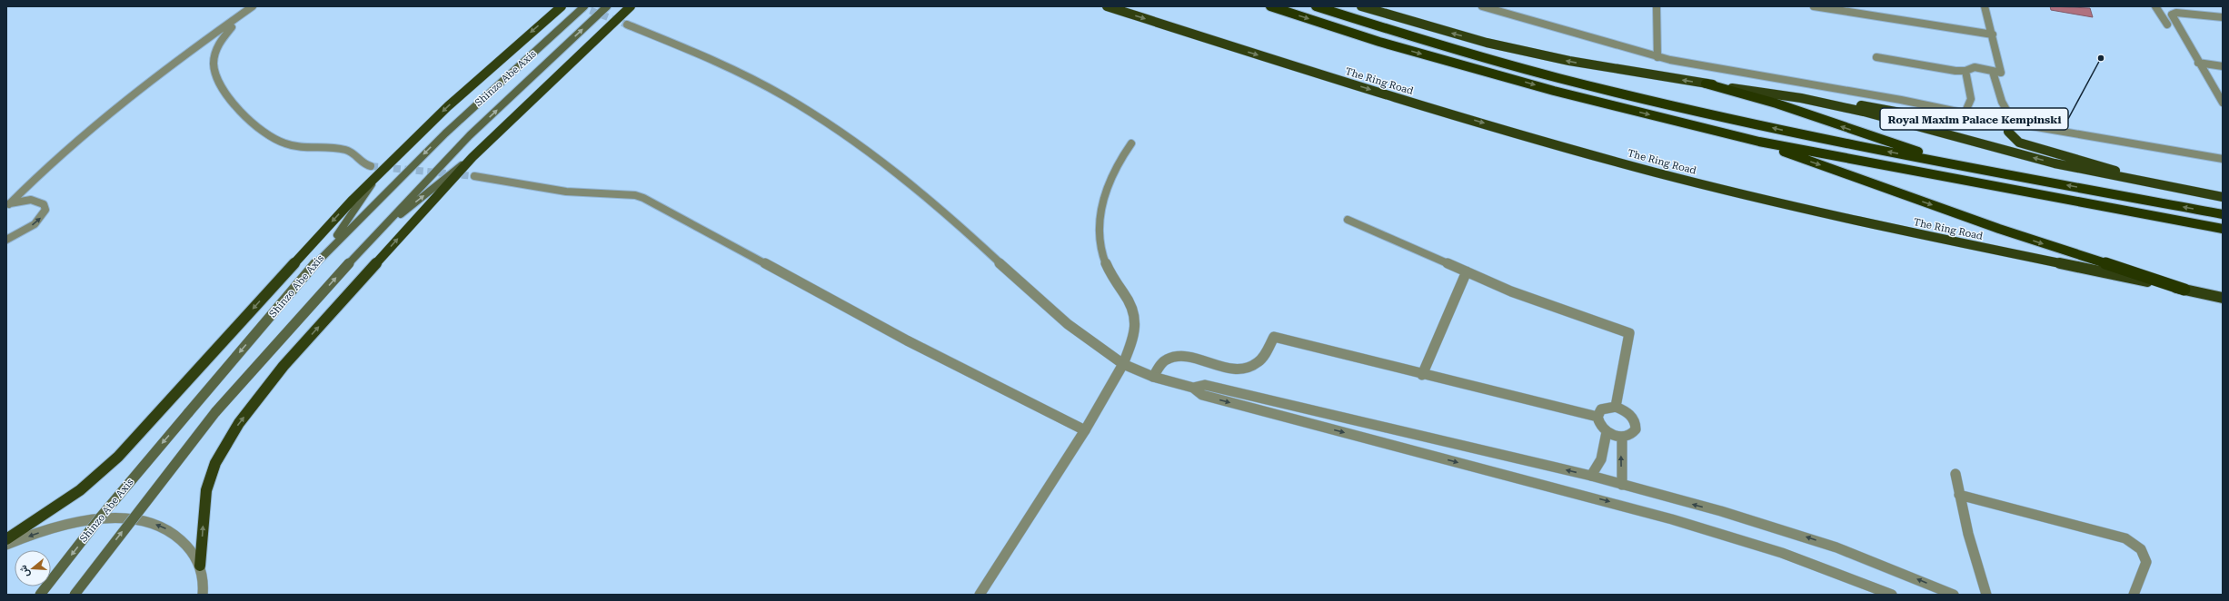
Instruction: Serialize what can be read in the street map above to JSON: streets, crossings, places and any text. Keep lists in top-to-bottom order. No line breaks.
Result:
{"streets":{"highway":["The Ring Road"],"main road":["Shinzo Abe Axis"]},"places":["Royal Maxim Palace Kempinski"],"north":"left"}
